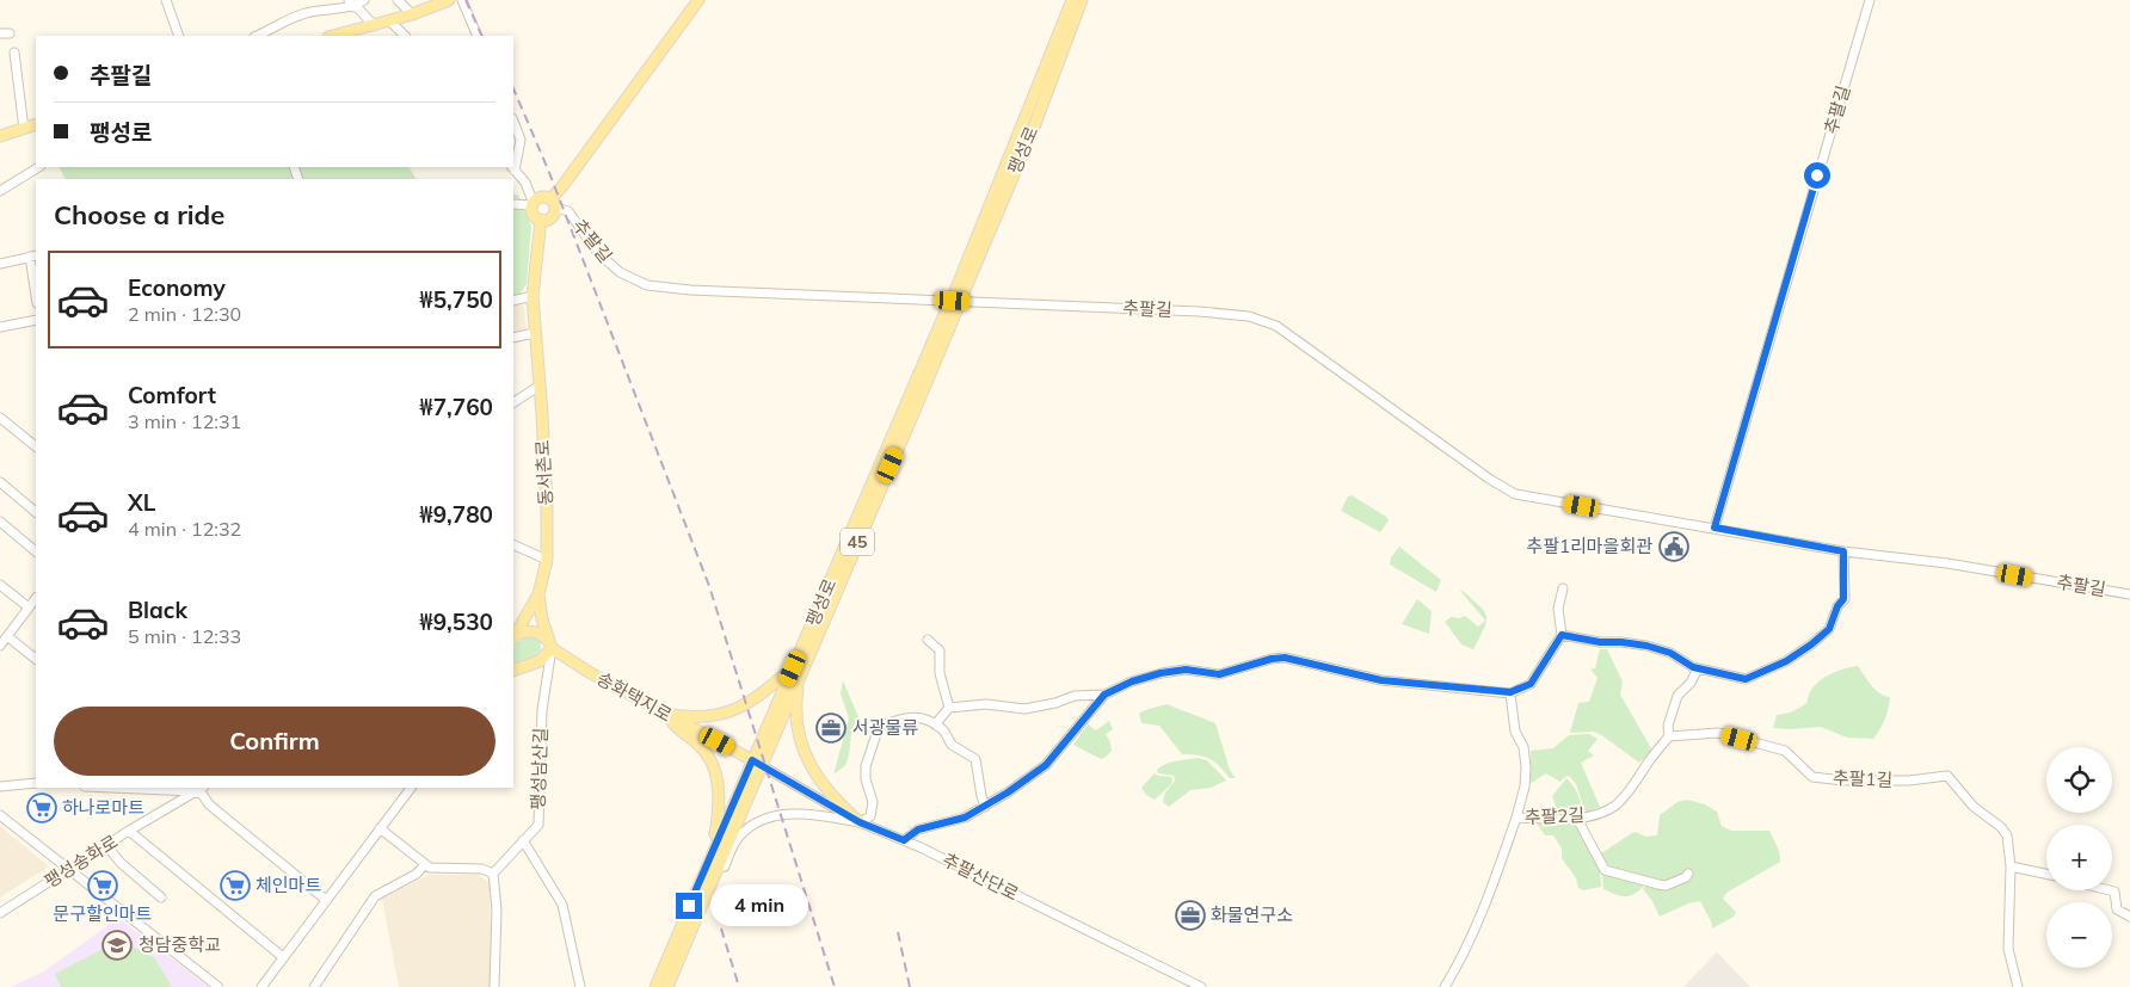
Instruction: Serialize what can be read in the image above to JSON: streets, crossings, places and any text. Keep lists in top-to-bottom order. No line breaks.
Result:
{"streets":{"main road":["팽성로","동서촌로","45","송화택지로"],"street":["추팔길","팽성남산길","추팔1길","추팔2길","팽성송화로","추팔산단로"]},"crossings":[["추팔길","동서촌로"],["팽성로","송화택지로"],["팽성로","추팔산단로"],["동서촌로","송화택지로"],["송화택지로","팽성남산길"],["송화택지로","추팔산단로"],["추팔1길","추팔2길"]],"places":{"public building":["추팔1리마을회관"],"office":["서광물류","화물연구소"],"supermarket":["하나로마트","문구할인마트","체인마트"],"school or university":["청담중학교"]},"page":{"banner":["추팔길","팽성로"],"heading":"Choose a ride","list":[{"name":"Economy","note":"2 min · 12:30","value":"₩5,750"},{"name":"Comfort","note":"3 min · 12:31","value":"₩7,760"},{"name":"XL","note":"4 min · 12:32","value":"₩9,780"},{"name":"Black","note":"5 min · 12:33","value":"₩9,530"}],"buttons":"Confirm","map_buttons":["+","−"],"bubble":"4 min"}}
